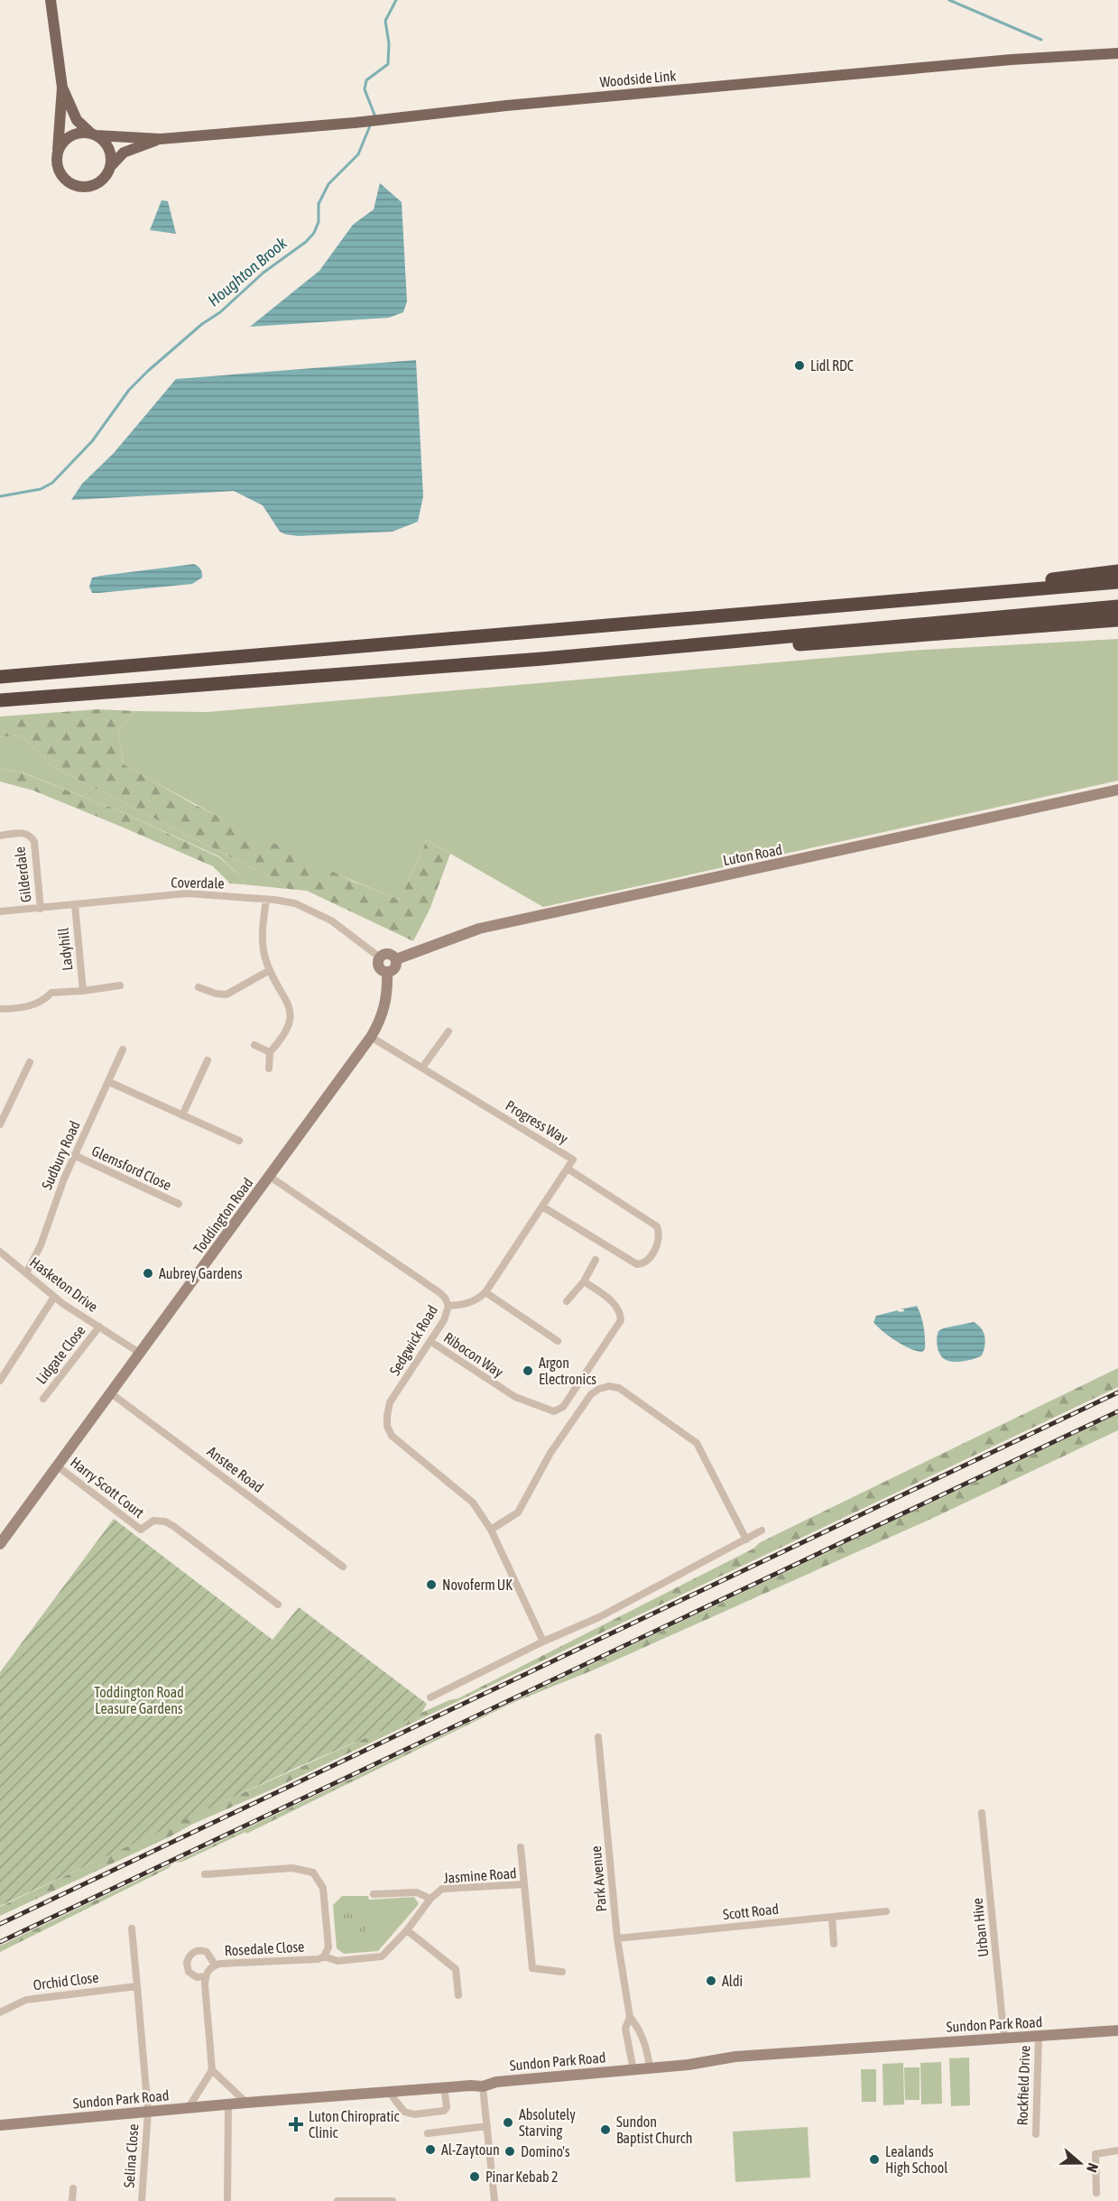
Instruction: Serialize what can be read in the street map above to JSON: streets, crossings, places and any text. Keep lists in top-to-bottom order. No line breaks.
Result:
{"streets":{"main road":["Woodside Link","Luton Road","Toddington Road","Sundon Park Road"],"street":["Gilderdale","Coverdale","Ladyhill","Progress Way","Sudbury Road","Glemsford Close","Hasketon Drive","Sedgwick Road","Lidgate Close","Ribocon Way","Anstee Road","Harry Scott Court","Jasmine Road","Park Avenue","Scott Road","Urban Hive","Rosedale Close","Orchid Close","Rockfield Drive","Selina Close"]},"crossings":[["Luton Road","Coverdale"],["Luton Road","Toddington Road"],["Gilderdale","Coverdale"],["Coverdale","Ladyhill"],["Coverdale","Toddington Road"],["Progress Way","Toddington Road"],["Progress Way","Sedgwick Road"],["Sudbury Road","Glemsford Close"],["Sudbury Road","Hasketon Drive"],["Toddington Road","Hasketon Drive"],["Toddington Road","Sedgwick Road"],["Toddington Road","Anstee Road"],["Toddington Road","Harry Scott Court"],["Hasketon Drive","Lidgate Close"],["Sedgwick Road","Ribocon Way"],["Jasmine Road","Rosedale Close"],["Park Avenue","Scott Road"],["Park Avenue","Sundon Park Road"],["Urban Hive","Sundon Park Road"],["Sundon Park Road","Rockfield Drive"],["Sundon Park Road","Selina Close"]],"water":["Houghton Brook"],"parks":["Toddington Road Leasure Gardens"],"places":{"other":["Lidl RDC","Aubrey Gardens","Argon Electronics","Novoferm UK","Aldi","Absolutely Starving","Sundon Baptist Church","Al-Zaytoun","Domino's","Lealands High School","Pinar Kebab 2"],"health":["Luton Chiropratic Clinic"]},"north":"right"}
